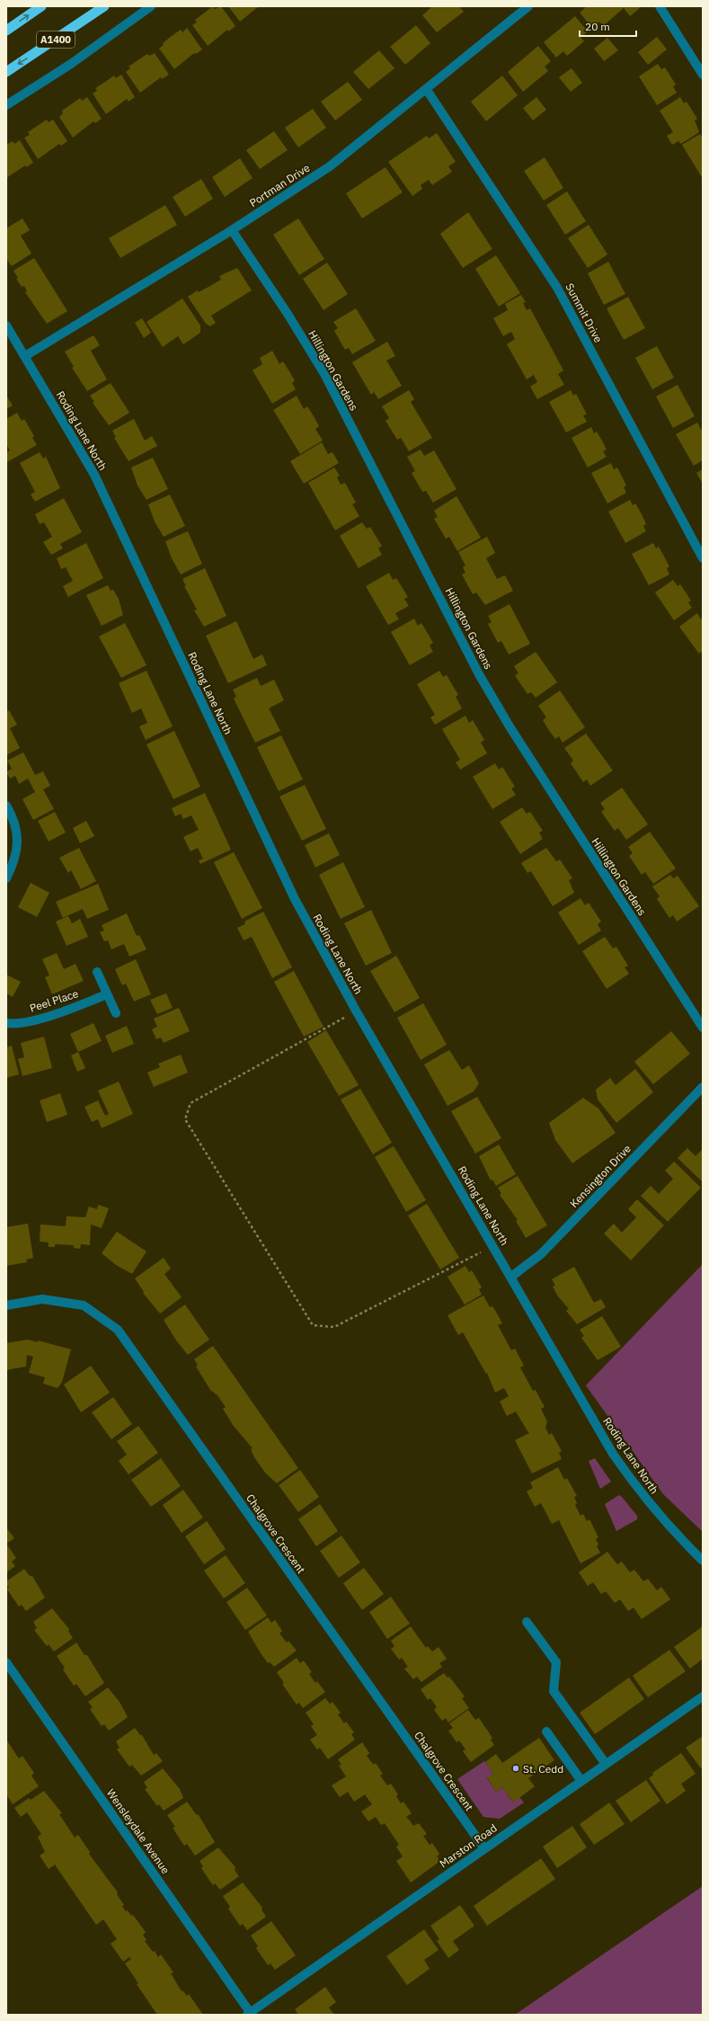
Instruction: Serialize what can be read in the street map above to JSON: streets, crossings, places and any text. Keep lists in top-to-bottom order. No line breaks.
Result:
{"streets":{"highway":["A1400"],"street":["Portman Drive","Summit Drive","Hillington Gardens","Roding Lane North","Peel Place","Kensington Drive","Chalgrove Crescent","Wensleydale Avenue","Marston Road"]},"crossings":[["Portman Drive","Summit Drive"],["Portman Drive","Hillington Gardens"],["Portman Drive","Roding Lane North"],["Roding Lane North","Kensington Drive"],["Chalgrove Crescent","Marston Road"],["Wensleydale Avenue","Marston Road"]],"places":["St. Cedd"],"scale_bar":"20 m"}
